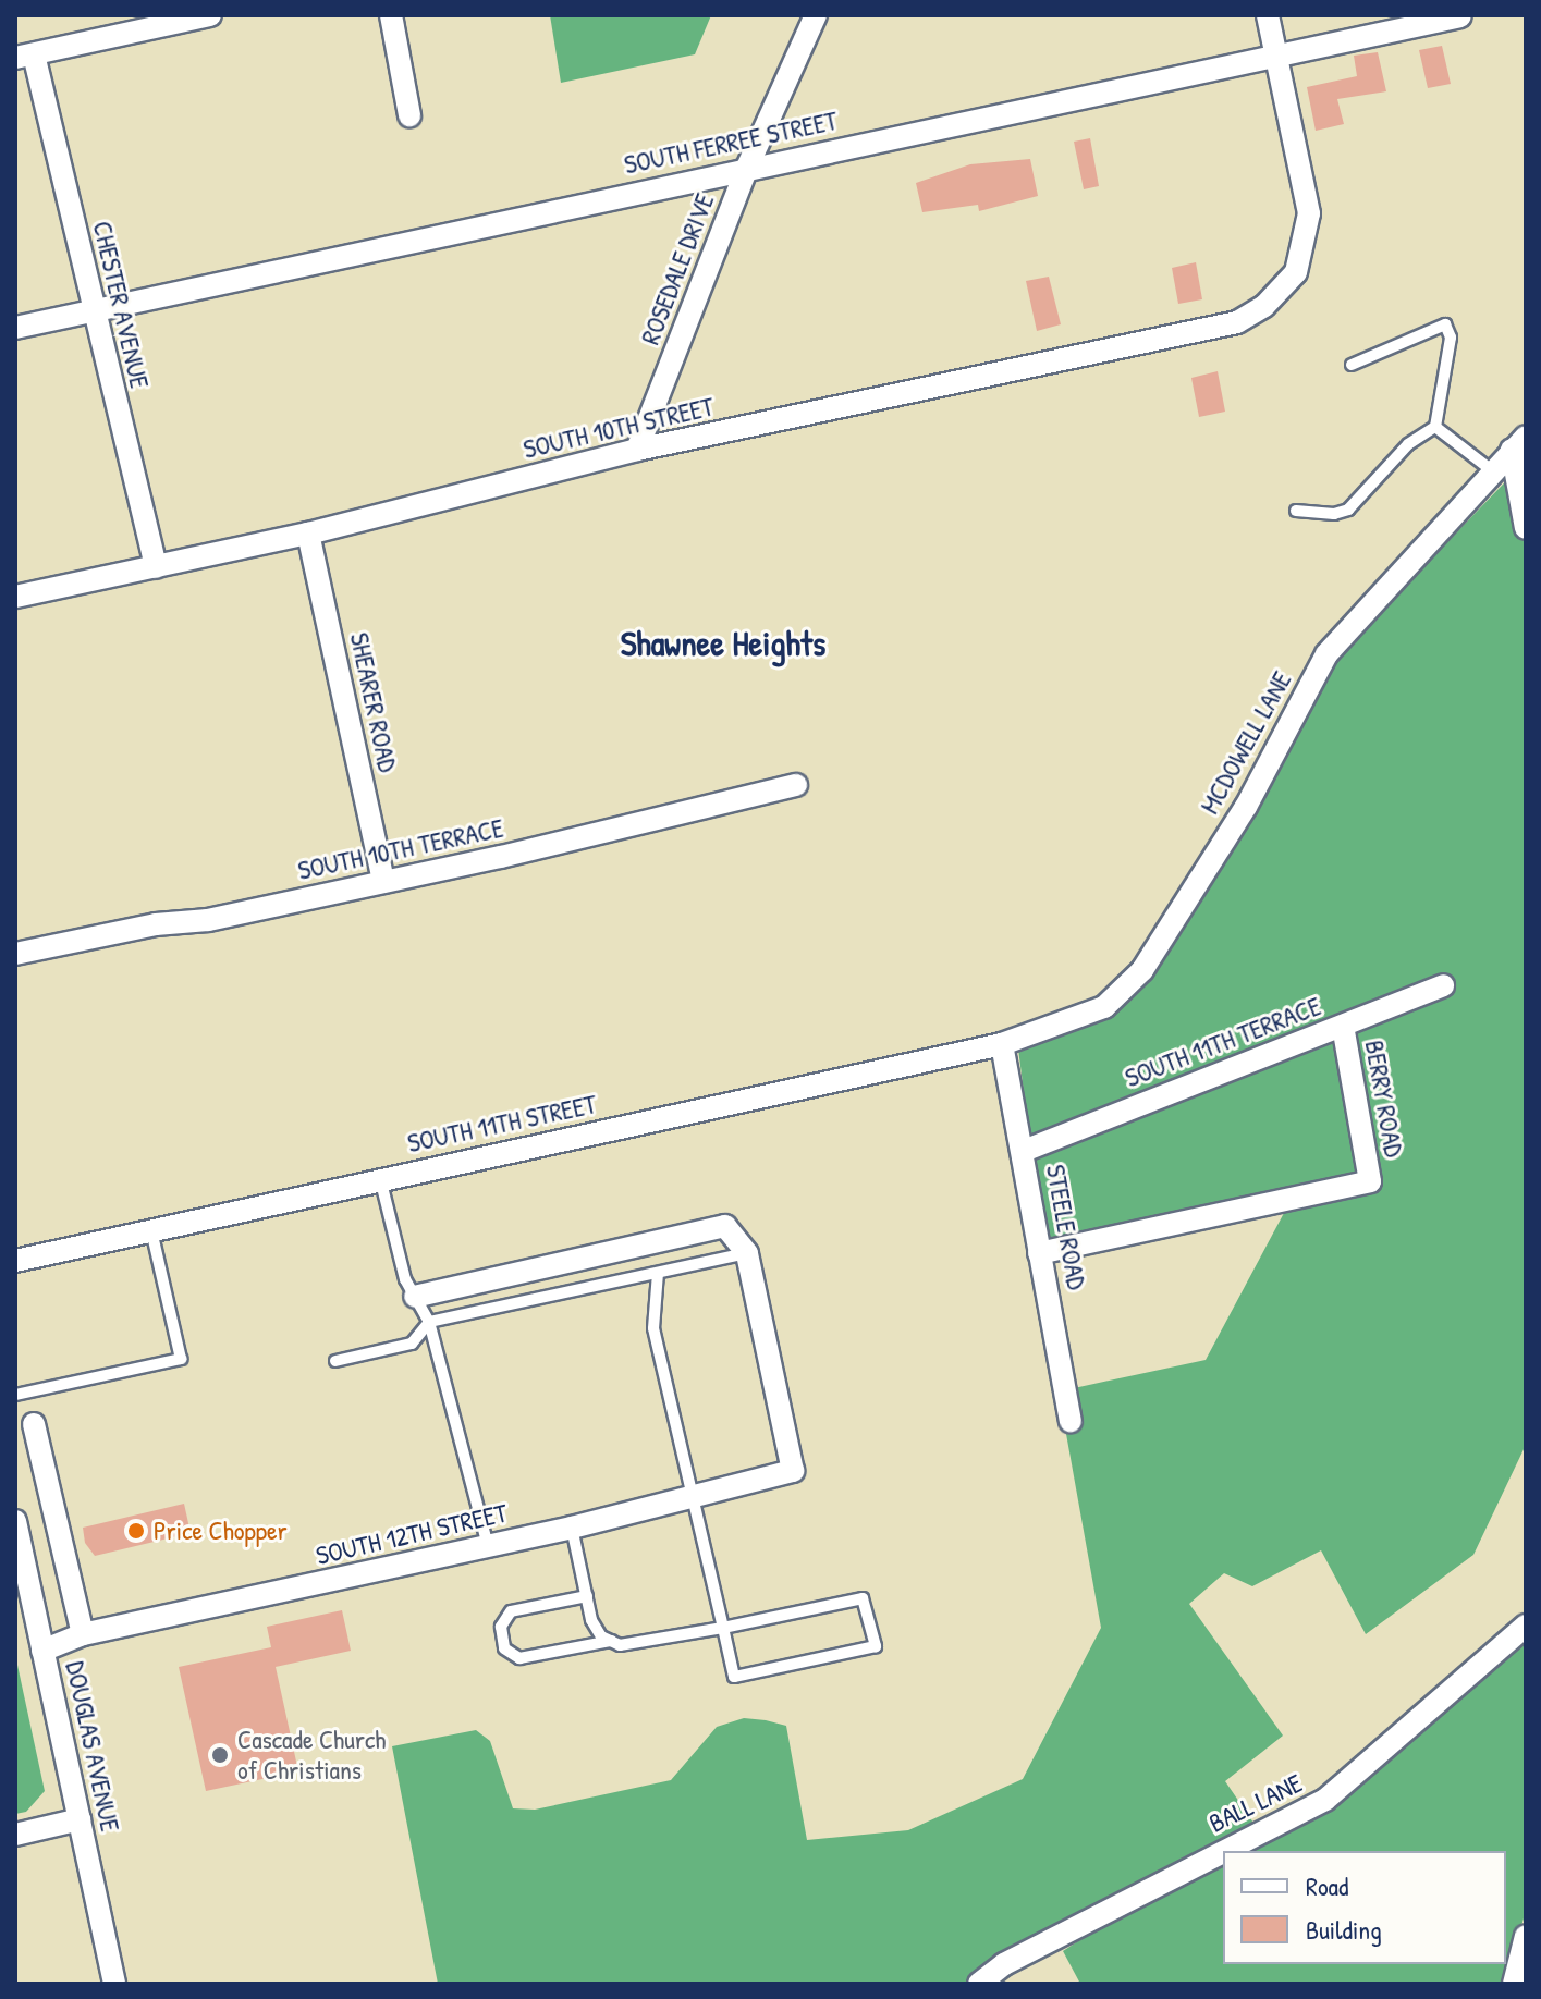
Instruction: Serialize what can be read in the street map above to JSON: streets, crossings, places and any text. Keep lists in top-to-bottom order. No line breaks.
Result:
{"streets":{"street":["SOUTH FERREE STREET","ROSEDALE DRIVE","CHESTER AVENUE","SOUTH 10TH STREET","SHEARER ROAD","MCDOWELL LANE","SOUTH 10TH TERRACE","SOUTH 11TH TERRACE","BERRY ROAD","SOUTH 11TH STREET","STEELE ROAD","SOUTH 12TH STREET","DOUGLAS AVENUE","BALL LANE"]},"crossings":[["SOUTH FERREE STREET","ROSEDALE DRIVE"],["SOUTH FERREE STREET","CHESTER AVENUE"],["SOUTH FERREE STREET","SOUTH 10TH STREET"],["ROSEDALE DRIVE","SOUTH 10TH STREET"],["CHESTER AVENUE","SOUTH 10TH STREET"],["SOUTH 10TH STREET","SHEARER ROAD"],["SHEARER ROAD","SOUTH 10TH TERRACE"],["MCDOWELL LANE","SOUTH 11TH STREET"],["MCDOWELL LANE","STEELE ROAD"],["SOUTH 11TH TERRACE","BERRY ROAD"],["SOUTH 11TH TERRACE","STEELE ROAD"],["BERRY ROAD","STEELE ROAD"],["SOUTH 11TH STREET","STEELE ROAD"],["SOUTH 12TH STREET","DOUGLAS AVENUE"]],"districts":["Shawnee Heights"],"places":["Price Chopper","Cascade Church of Christians"],"legend":["Road","Building"]}
